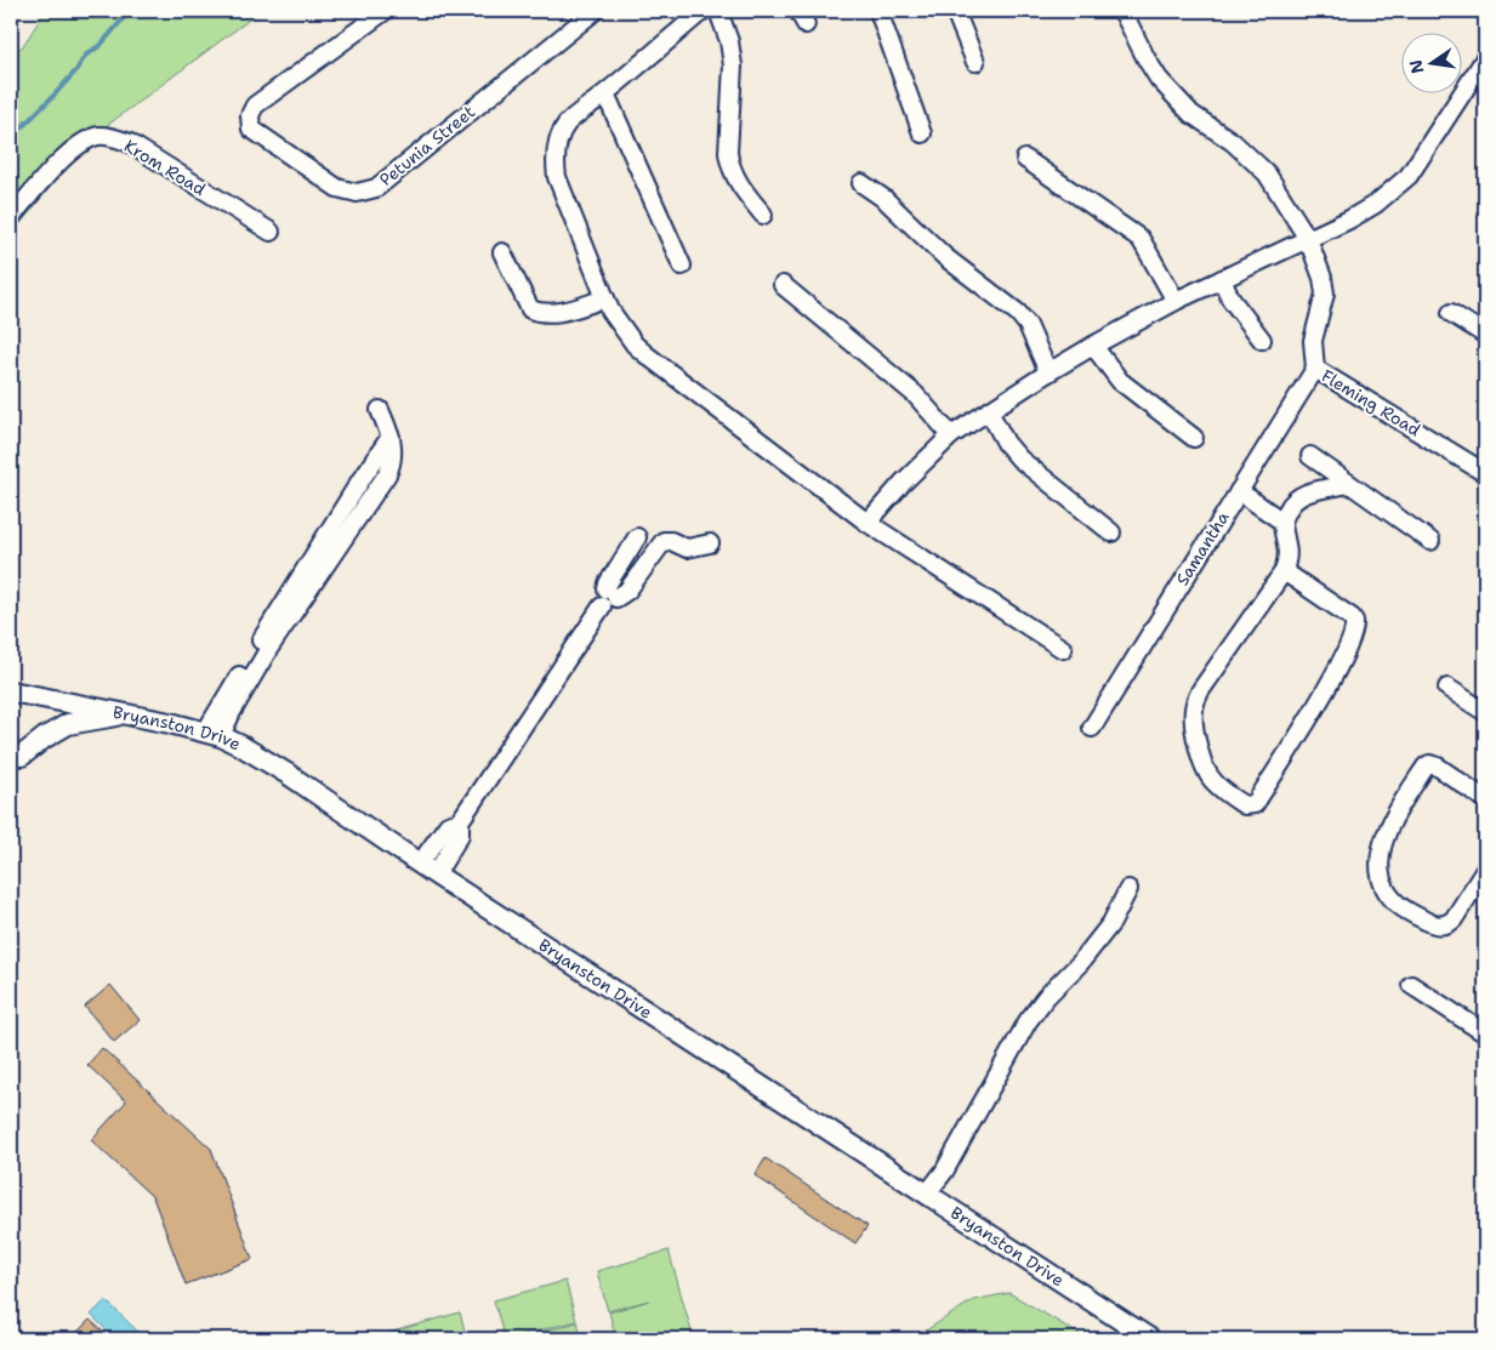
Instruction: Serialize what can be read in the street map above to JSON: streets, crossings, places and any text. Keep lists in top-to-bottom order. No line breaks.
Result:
{"streets":{"street":["Petunia Street","Krom Road","Fleming Road","Samantha","Bryanston Drive"]},"crossings":[["Fleming Road","Samantha"]],"north":"left"}
